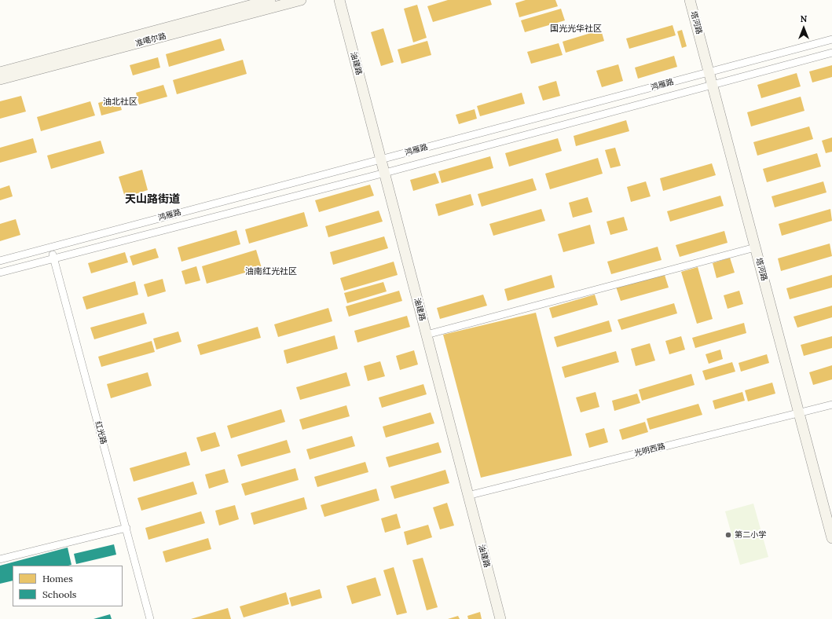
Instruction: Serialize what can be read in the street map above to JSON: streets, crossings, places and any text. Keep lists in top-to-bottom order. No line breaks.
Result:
{"streets":{"main road":["塔河路","准噶尔路","油建路"],"street":["鸿雁路","红光路","光明西路"]},"crossings":[["塔河路","鸿雁路"],["塔河路","光明西路"],["油建路","鸿雁路"],["油建路","光明西路"],["鸿雁路","红光路"]],"districts":["国光光华社区","油北社区","天山路街道","油南红光社区"],"places":["第二小学"],"legend":["Homes","Schools"],"north":"top"}
